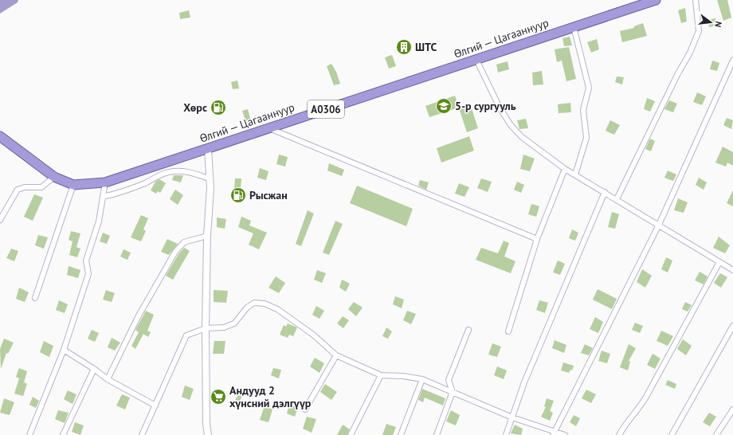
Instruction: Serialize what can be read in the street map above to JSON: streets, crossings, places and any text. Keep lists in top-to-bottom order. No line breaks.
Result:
{"streets":{"highway":["Өлгий — Цагааннуур","A0306"]},"places":{"building":["ШТС"],"school or university":["5-р сургууль"],"fuel station":["Хөрс","Рысжан"],"supermarket":["Андууд 2 хүнсний дэлгүүр"]},"north":"right"}
